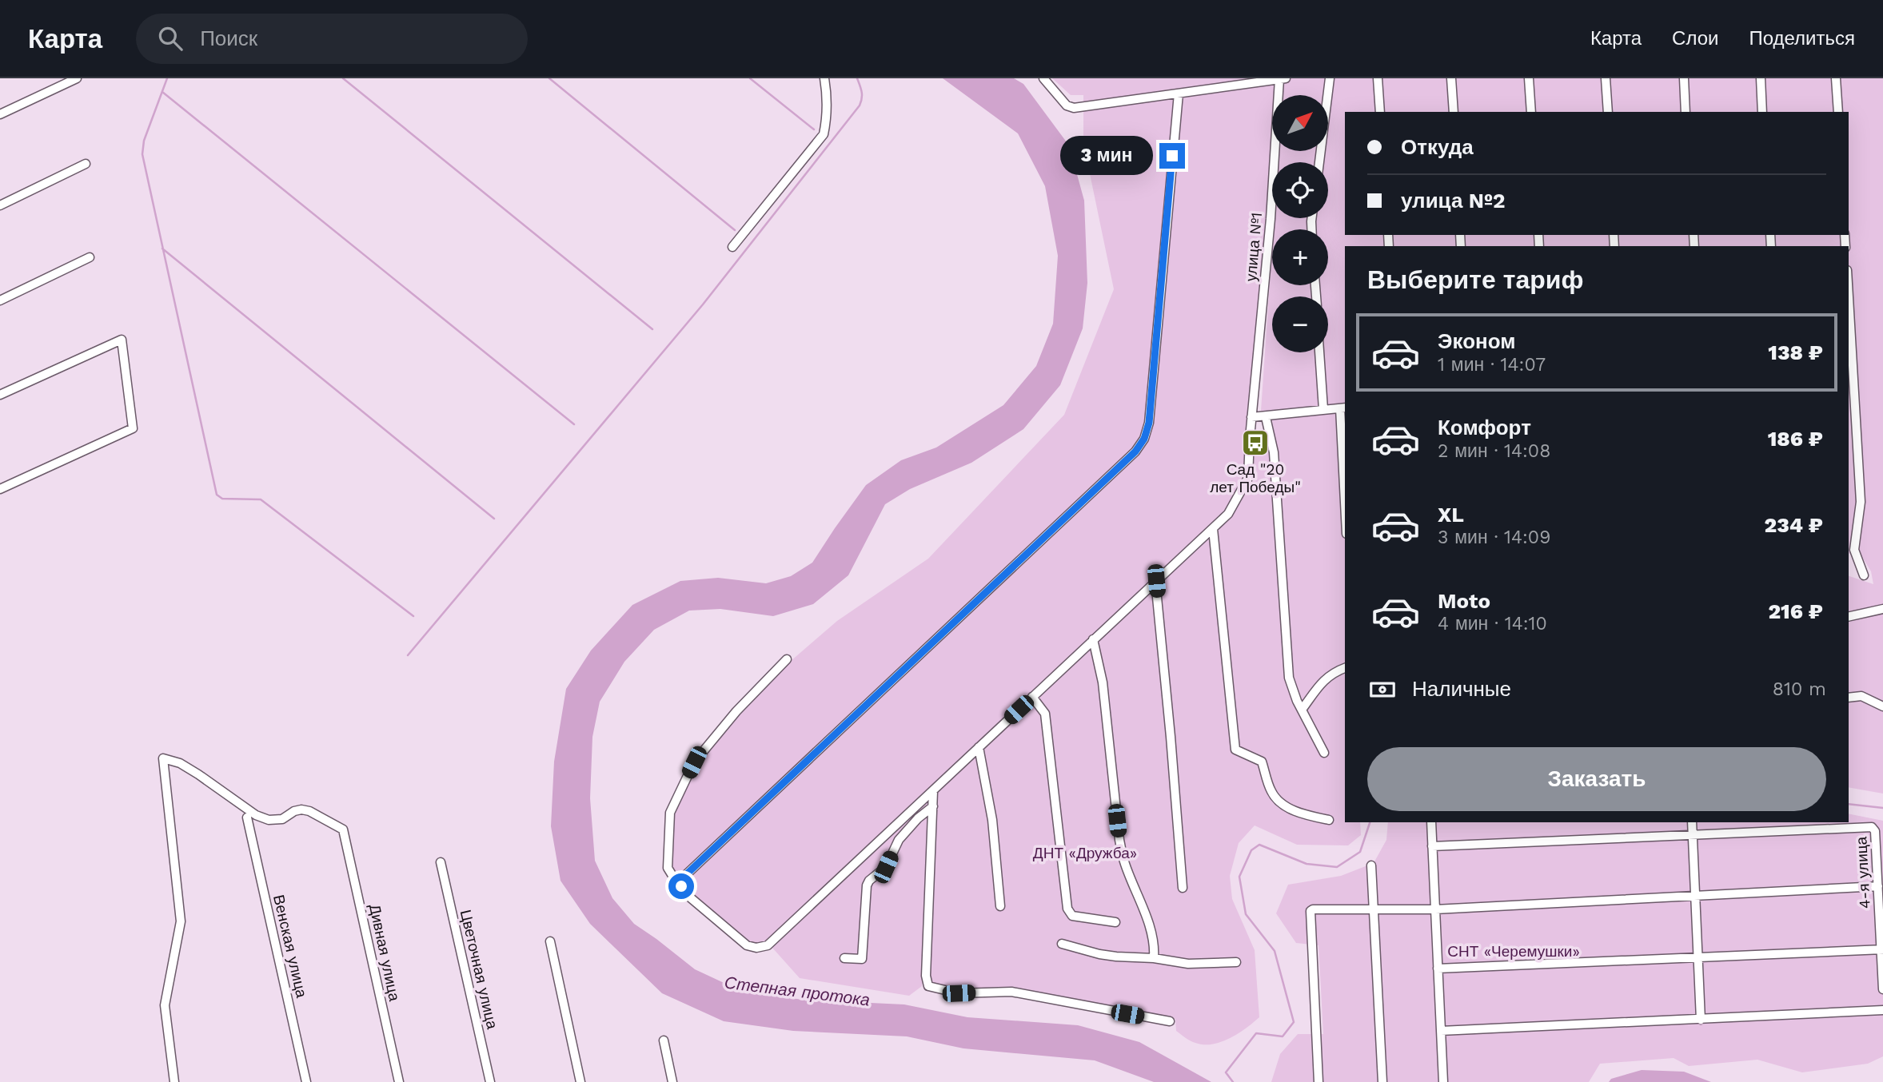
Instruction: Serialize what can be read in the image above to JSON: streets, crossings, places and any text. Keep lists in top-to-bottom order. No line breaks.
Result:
{"streets":{"street":["улица №1","4-я улица","Венская улица","Дивная улица","Цветочная улица"]},"water":["Степная протока"],"parks":["ДНТ «Дружба»","СНТ «Черемушки»"],"places":{"bus stop":["Сад \"20 лет Победы\""]},"north":"top right","page":{"header":"Карта","search":"Поиск","nav":["Карта","Слои","Поделиться"],"map_buttons":["+","−"],"banner":["Откуда","улица №2"],"bubble":"3 мин","heading":"Выберите тариф","list":[{"name":"Эконом","note":"1 мин · 14:07","value":"138 ₽"},{"name":"Комфорт","note":"2 мин · 14:08","value":"186 ₽"},{"name":"XL","note":"3 мин · 14:09","value":"234 ₽"},{"name":"Moto","note":"4 мин · 14:10","value":"216 ₽"}],"pay":["Наличные","810 m"],"buttons":"Заказать"}}
